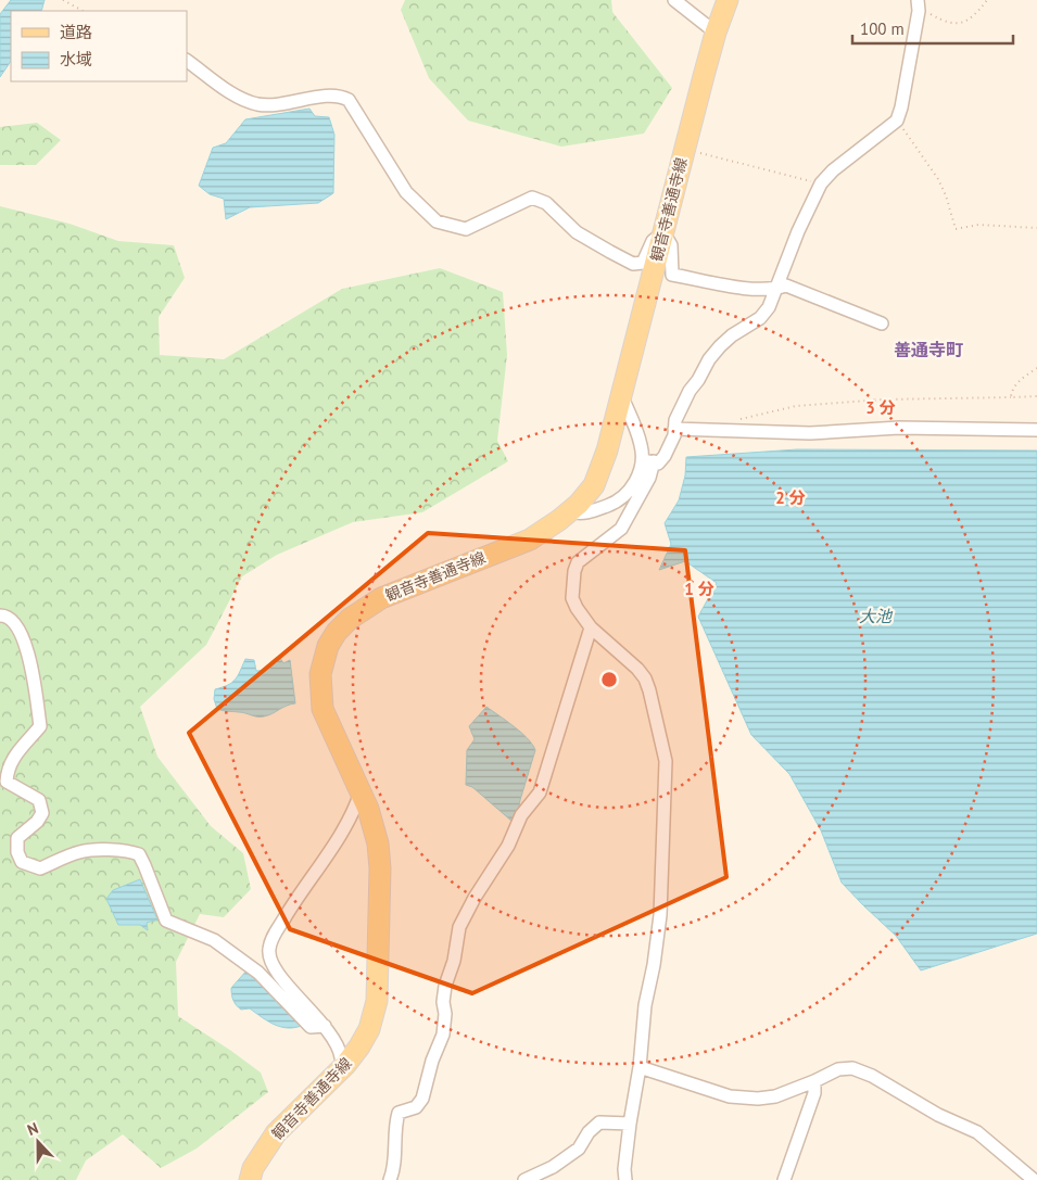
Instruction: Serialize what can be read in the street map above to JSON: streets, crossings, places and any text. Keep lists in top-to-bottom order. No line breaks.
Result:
{"streets":{"main road":["観音寺善通寺線"]},"districts":["善通寺町"],"water":["大池"],"legend":["道路","水域"],"scale_bar":"100 m","north":"top","rings":["3 分","2 分","1 分"]}
